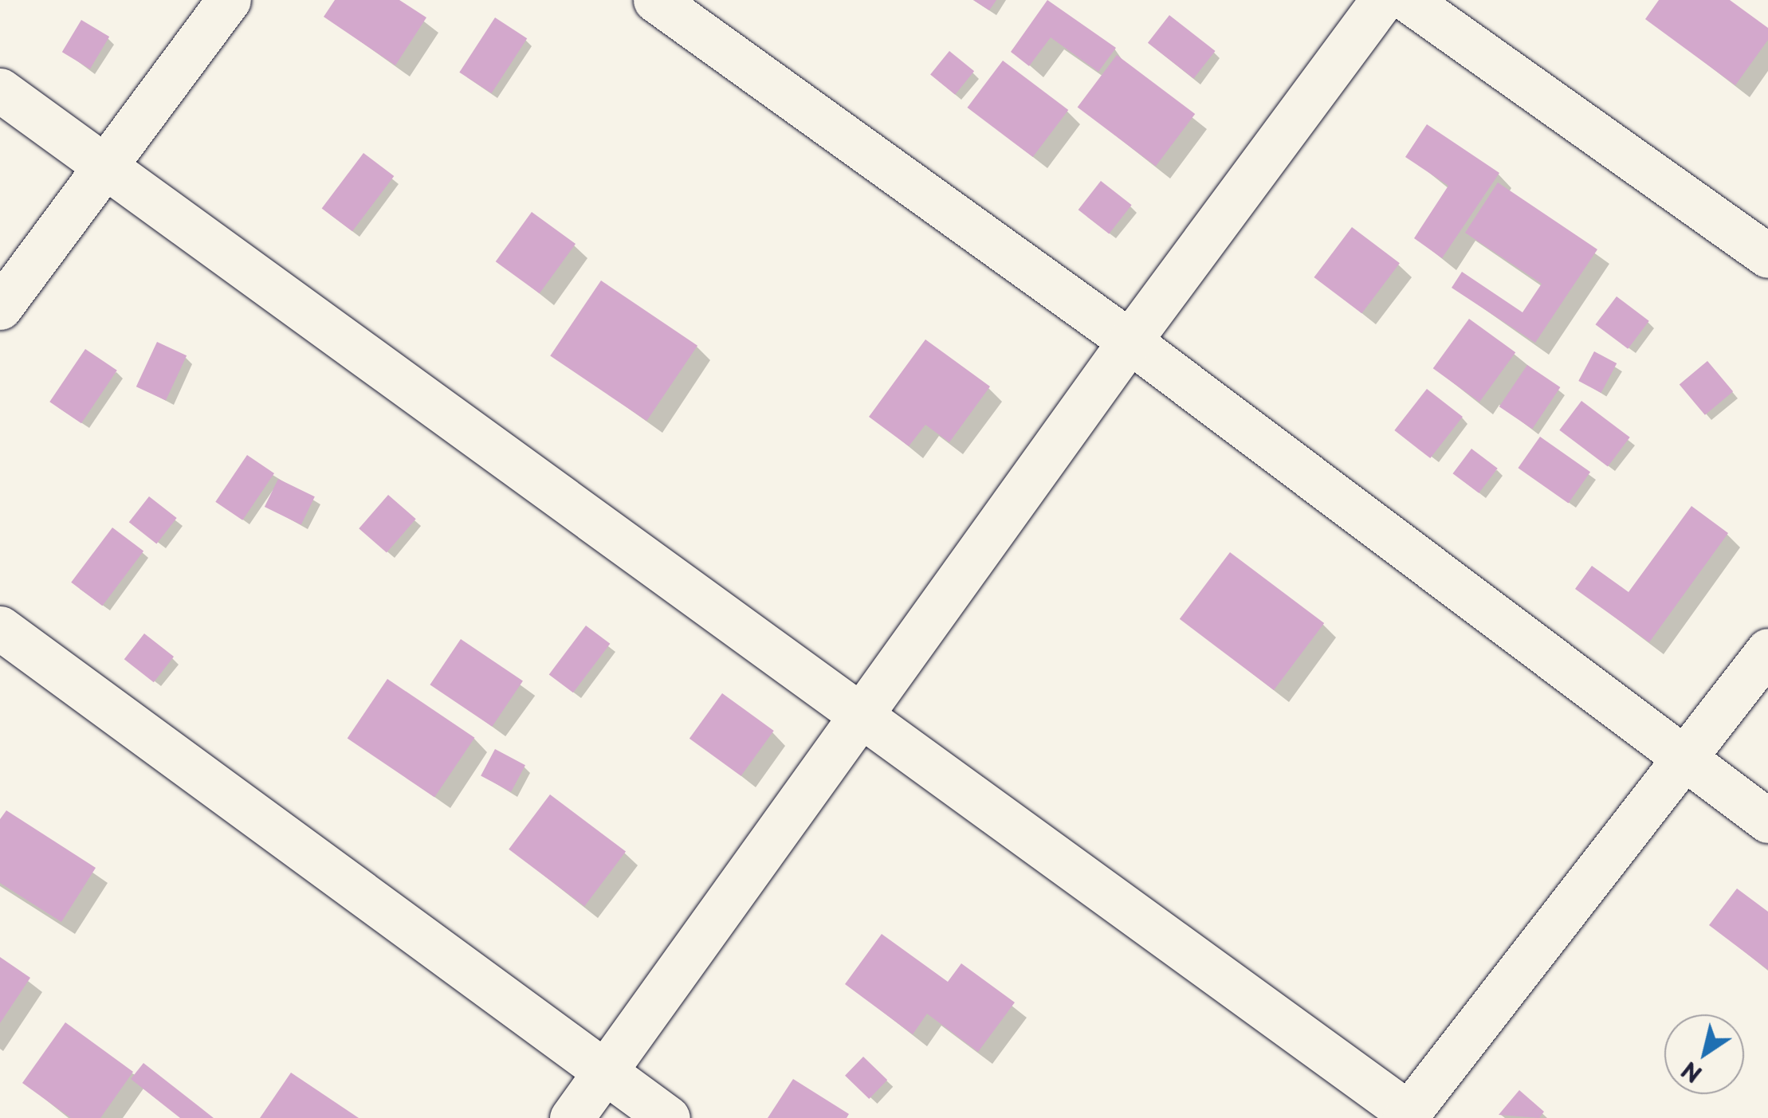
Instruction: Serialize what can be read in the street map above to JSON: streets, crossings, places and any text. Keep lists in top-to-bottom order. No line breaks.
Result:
{"north":"bottom left"}
